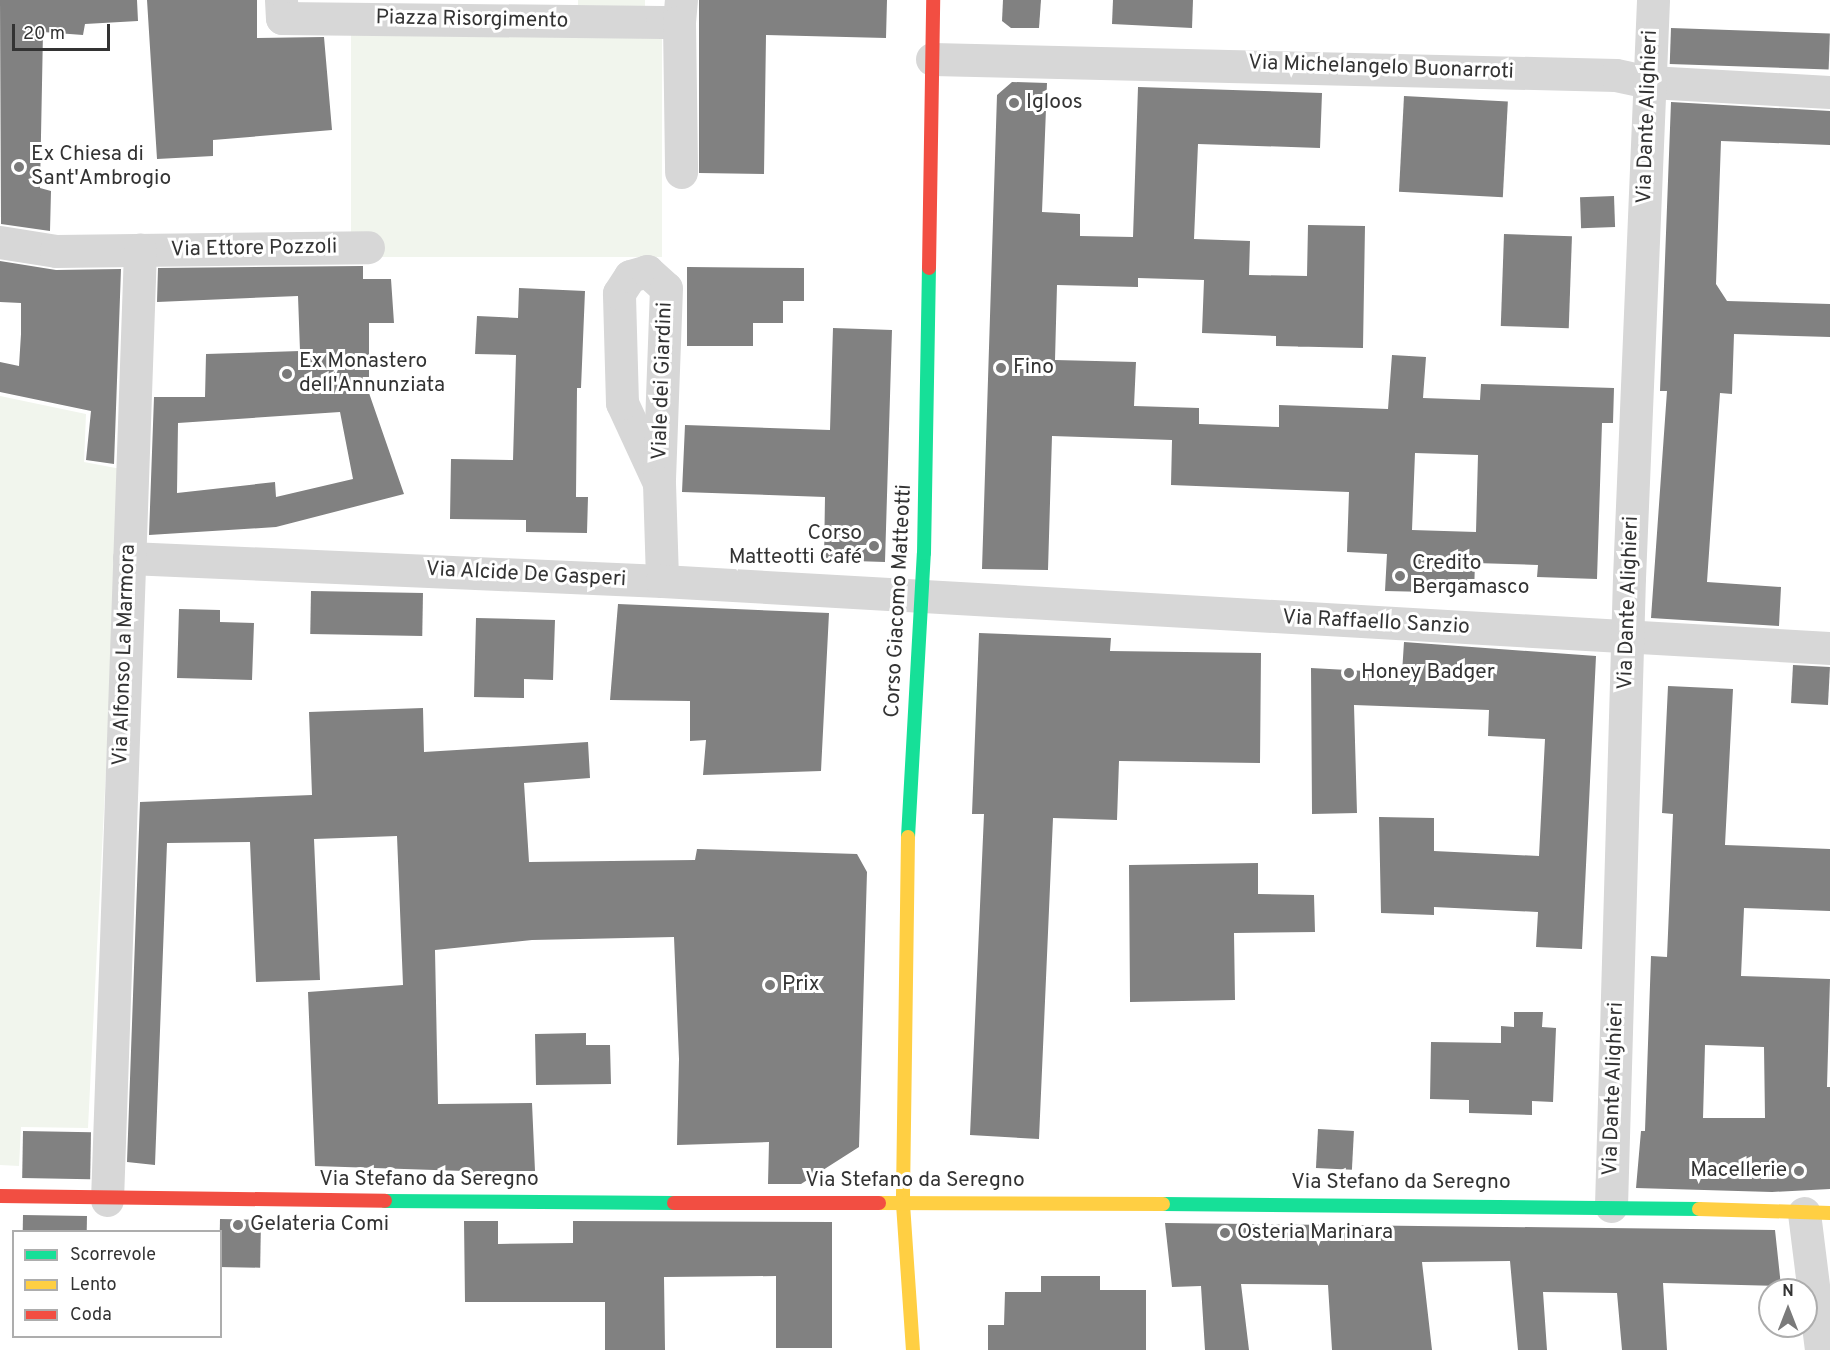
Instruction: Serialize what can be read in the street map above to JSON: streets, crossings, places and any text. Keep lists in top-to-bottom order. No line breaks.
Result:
{"streets":{"street":["Piazza Risorgimento","Via Michelangelo Buonarroti","Via Dante Alighieri","Via Ettore Pozzoli","Viale dei Giardini","Via Alcide De Gasperi","Corso Giacomo Matteotti","Via Raffaello Sanzio","Via Alfonso La Marmora","Via Stefano da Seregno"]},"crossings":[["Via Michelangelo Buonarroti","Via Dante Alighieri"],["Via Michelangelo Buonarroti","Corso Giacomo Matteotti"],["Via Dante Alighieri","Via Raffaello Sanzio"],["Via Dante Alighieri","Via Stefano da Seregno"],["Via Ettore Pozzoli","Via Alfonso La Marmora"],["Viale dei Giardini","Via Alcide De Gasperi"],["Via Alcide De Gasperi","Corso Giacomo Matteotti"],["Via Alcide De Gasperi","Via Raffaello Sanzio"],["Via Alcide De Gasperi","Via Alfonso La Marmora"],["Corso Giacomo Matteotti","Via Raffaello Sanzio"],["Corso Giacomo Matteotti","Via Stefano da Seregno"],["Via Alfonso La Marmora","Via Stefano da Seregno"]],"places":["Igloos","Ex Chiesa di Sant'Ambrogio","Fino","Ex Monastero dell'Annunziata","Corso Matteotti Café","Credito Bergamasco","Honey Badger","Prix","Macellerie","Gelateria Comi","Osteria Marinara"],"legend":["Scorrevole","Lento","Coda"],"scale_bar":"20 m","north":"top"}
